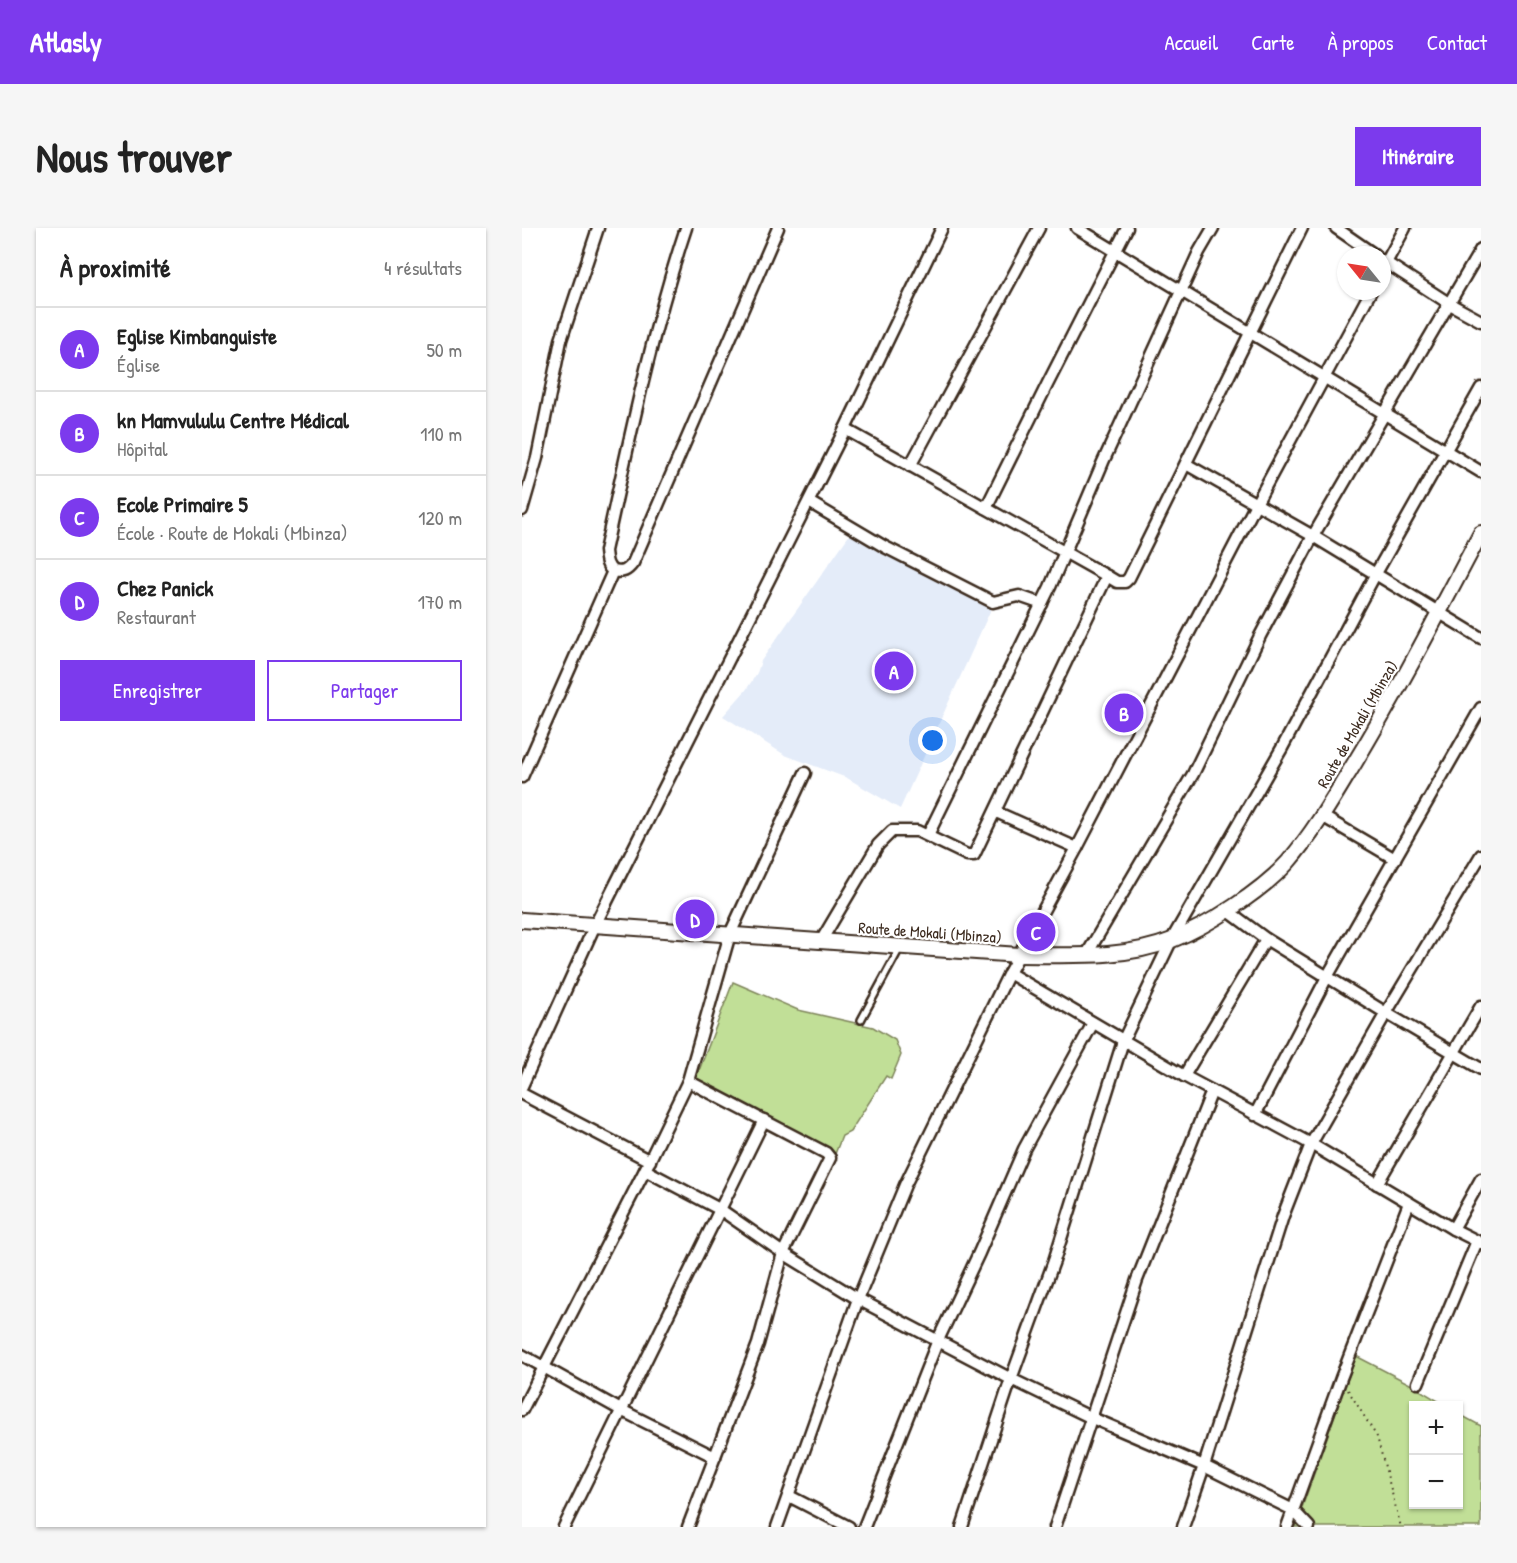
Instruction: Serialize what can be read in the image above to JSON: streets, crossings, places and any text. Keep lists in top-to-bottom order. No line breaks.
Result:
{"streets":{"street":["Route de Mokali (Mbinza)"]},"north":"top left","page":{"header":"Atlasly","nav":["Accueil","Carte","À propos","Contact"],"buttons":["Itinéraire",["Enregistrer","Partager"]],"title":"Nous trouver","heading":["À proximité","4 résultats"],"list":[{"mark":"A","name":"Eglise Kimbanguiste","note":"Église","value":"50 m"},{"mark":"B","name":"kn Mamvululu Centre Médical","note":"Hôpital","value":"110 m"},{"mark":"C","name":"Ecole Primaire 5","note":"École · Route de Mokali (Mbinza)","value":"120 m"},{"mark":"D","name":"Chez Panick","note":"Restaurant","value":"170 m"}],"pins":["A","B","D","C"],"map_buttons":["+","−"]}}
